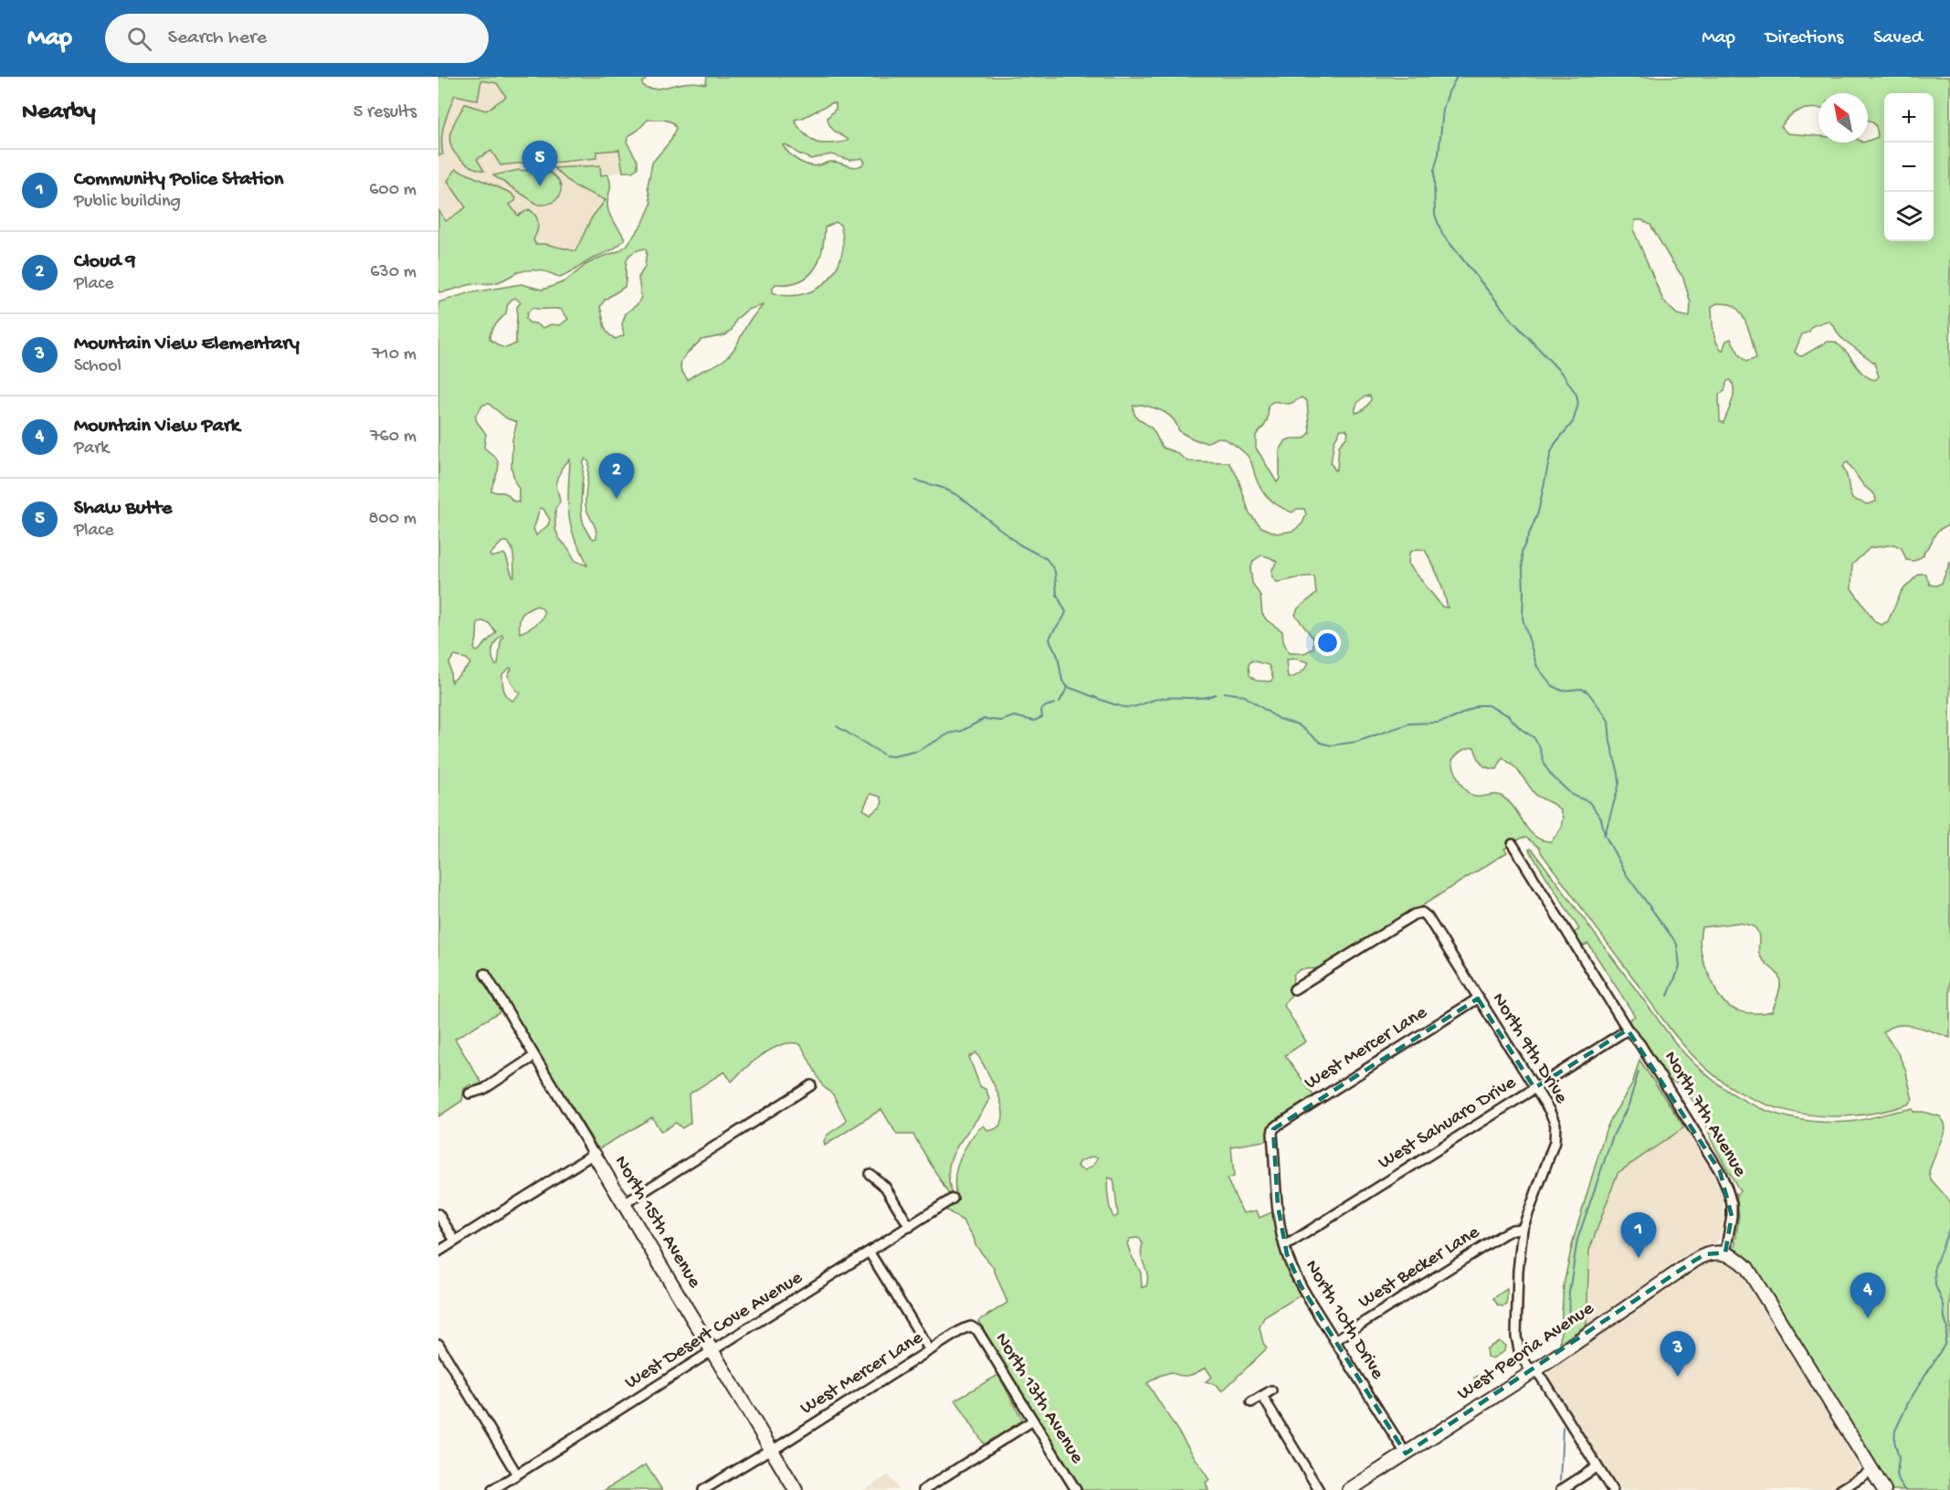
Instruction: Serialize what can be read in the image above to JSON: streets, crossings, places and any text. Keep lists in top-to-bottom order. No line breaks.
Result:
{"streets":{"street":["West Mercer Lane","North 9th Drive","North 7th Avenue","West Sahuaro Drive","North 15th Avenue","West Becker Lane","North 10th Drive","West Desert Cove Avenue","West Peoria Avenue","North 13th Avenue"]},"crossings":[["West Mercer Lane","North 9th Drive"],["West Mercer Lane","North 15th Avenue"],["West Mercer Lane","North 10th Drive"],["West Mercer Lane","North 13th Avenue"],["North 9th Drive","West Sahuaro Drive"],["North 9th Drive","West Becker Lane"],["North 9th Drive","West Peoria Avenue"],["North 7th Avenue","West Sahuaro Drive"],["North 7th Avenue","West Peoria Avenue"],["West Sahuaro Drive","North 10th Drive"],["North 15th Avenue","West Desert Cove Avenue"],["West Becker Lane","North 10th Drive"],["North 10th Drive","West Peoria Avenue"]],"north":"top left","page":{"header":"Map","search":"Search here","nav":["Map","Directions","Saved"],"heading":["Nearby","5 results"],"map_buttons":["+","−"],"pins":["5","2","1","4","3"],"list":[{"mark":"1","name":"Community Police Station","note":"Public building","value":"600 m"},{"mark":"2","name":"Cloud 9","note":"Place","value":"630 m"},{"mark":"3","name":"Mountain View Elementary","note":"School","value":"710 m"},{"mark":"4","name":"Mountain View Park","note":"Park","value":"760 m"},{"mark":"5","name":"Shaw Butte","note":"Place","value":"800 m"}]}}
